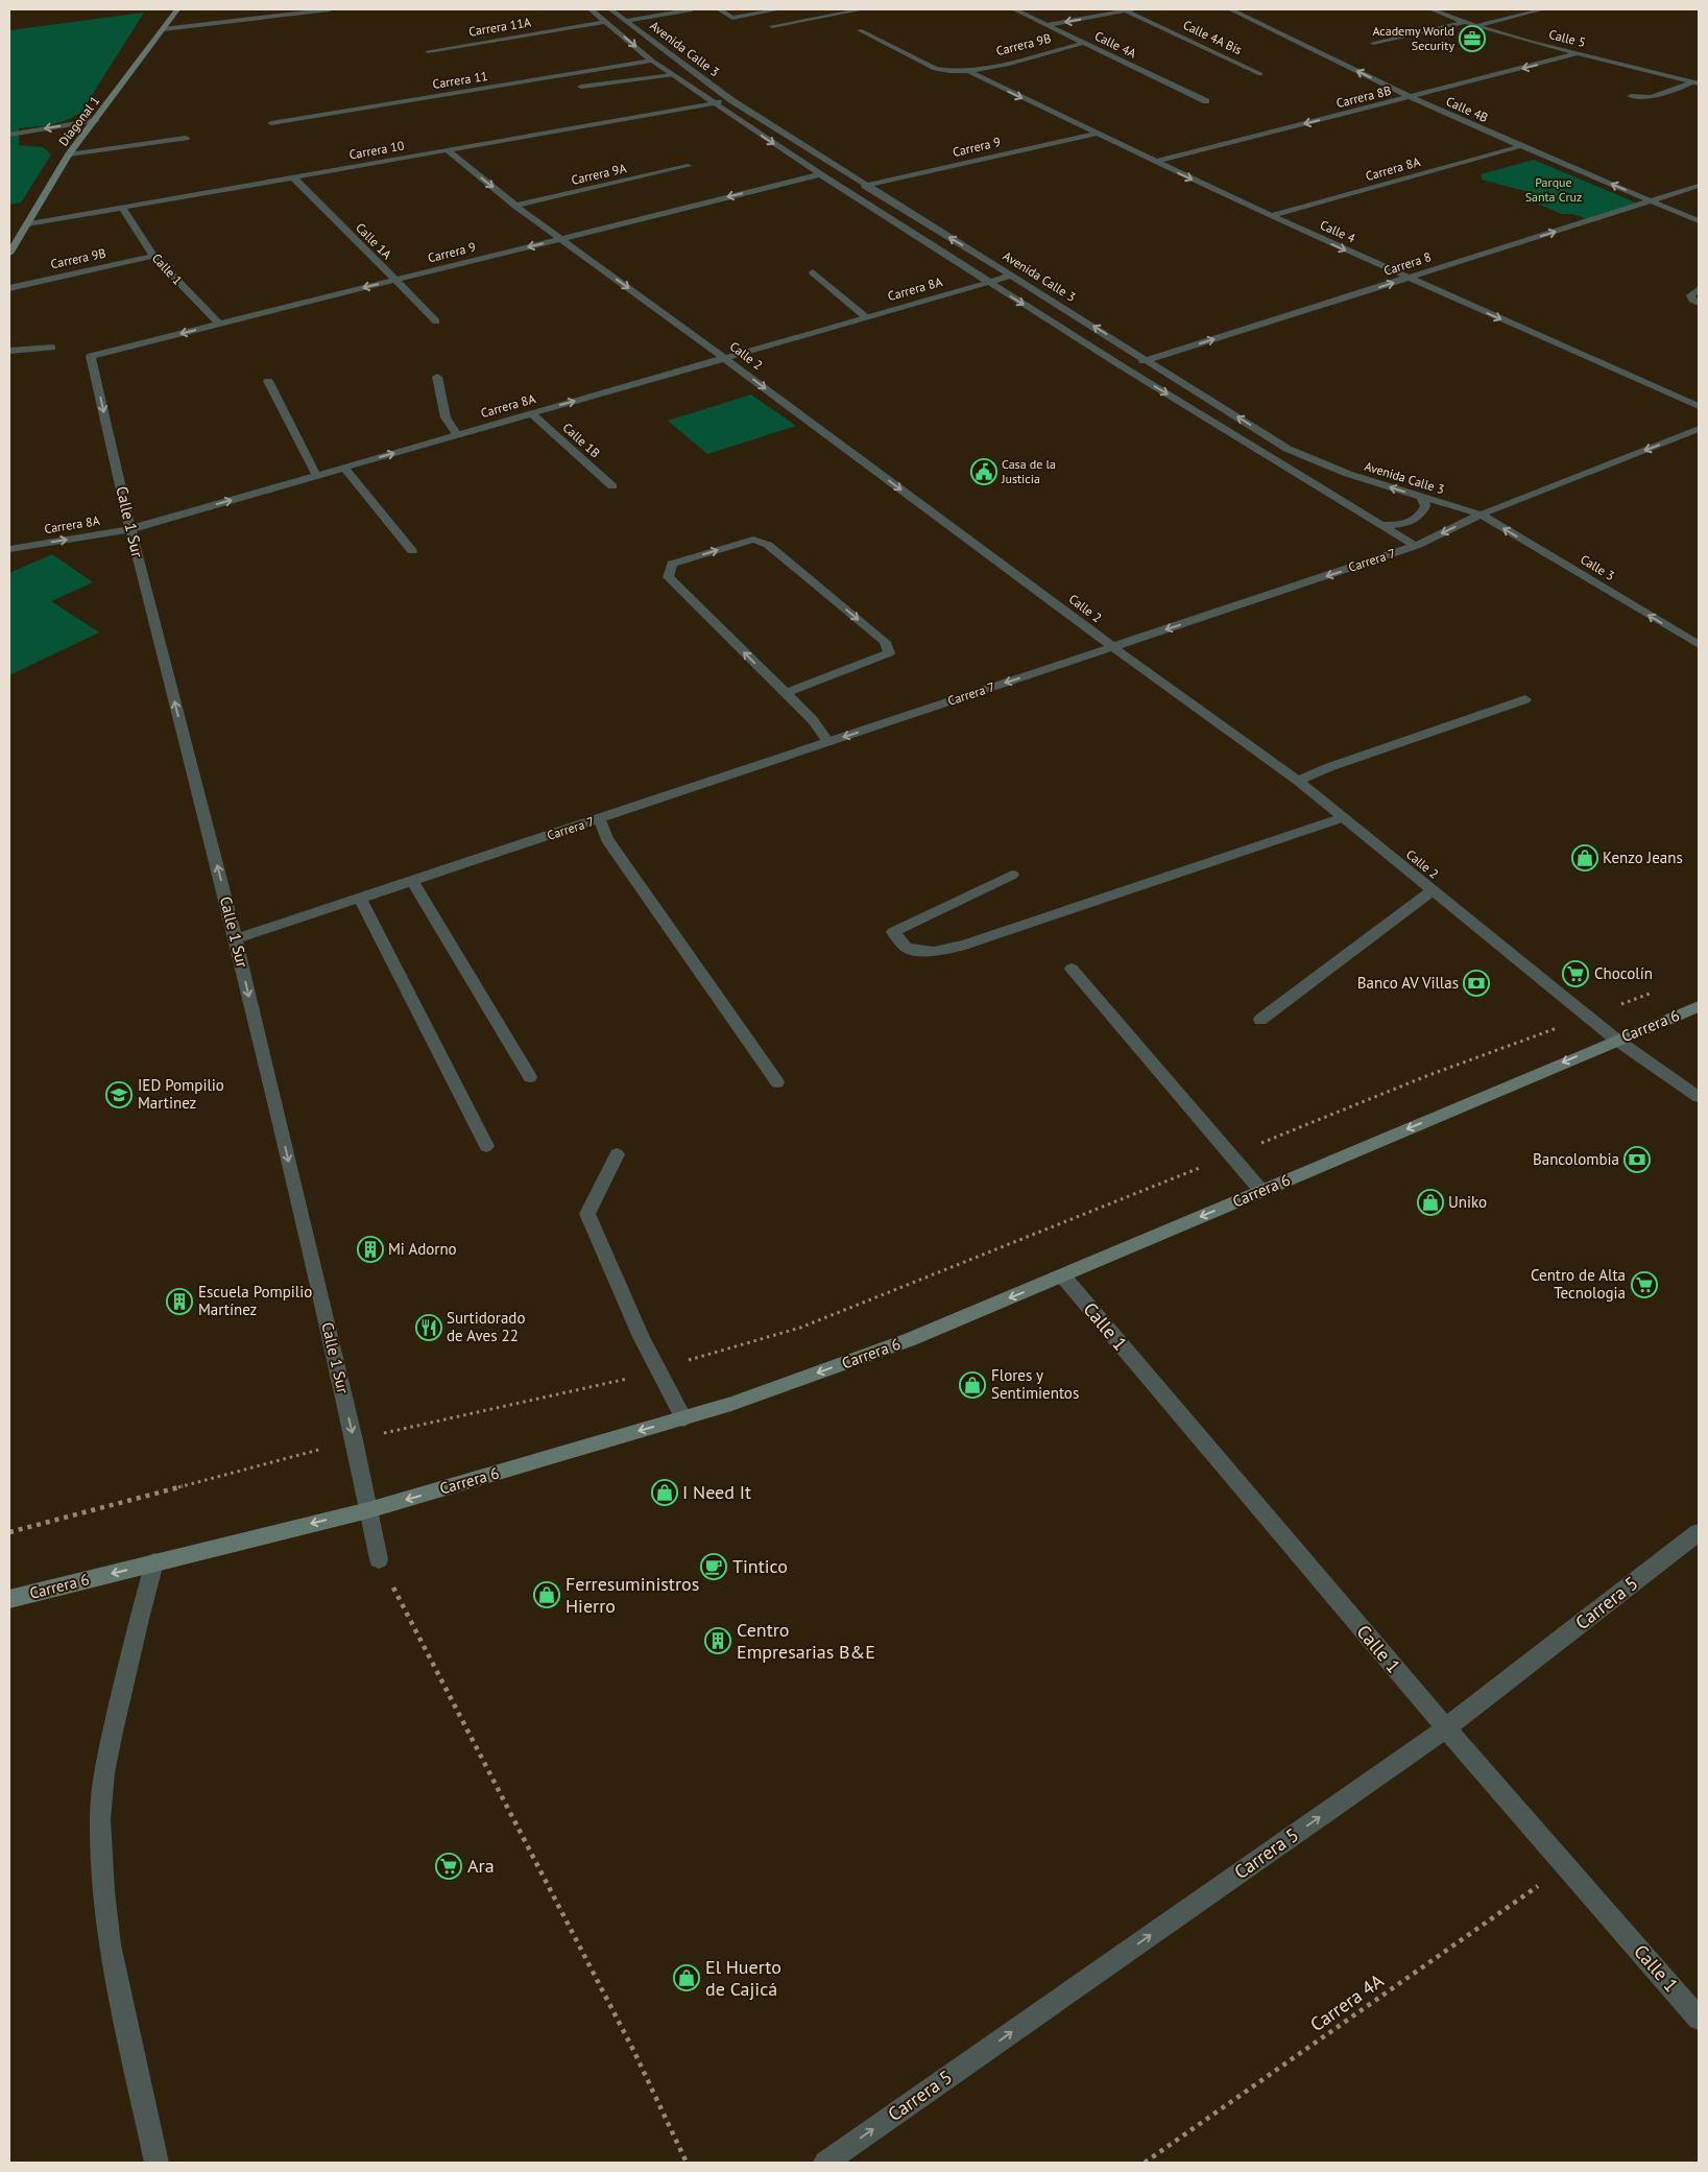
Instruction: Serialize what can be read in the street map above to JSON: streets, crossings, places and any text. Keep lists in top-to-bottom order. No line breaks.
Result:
{"streets":{"main road":["Diagonal 1","Carrera 6"],"street":["Carrera 11A","Calle 4A Bis","Calle 5","Carrera 9B","Calle 4A","Avenida Calle 3","Carrera 11","Carrera 8B","Calle 4B","Carrera 9","Carrera 10","Carrera 8A","Carrera 9A","Calle 4","Calle 1A","Carrera 8","Calle 1","Calle 2","Calle 1B","Calle 1 Sur","Carrera 7","Calle 3","Carrera 5"],"path":["Carrera 4A"]},"crossings":[["Carrera 11A","Avenida Calle 3"],["Calle 5","Carrera 8B"],["Carrera 9B","Calle 4A"],["Carrera 9B","Calle 4"],["Carrera 9B","Calle 1"],["Avenida Calle 3","Carrera 11"],["Avenida Calle 3","Carrera 9"],["Avenida Calle 3","Carrera 10"],["Avenida Calle 3","Carrera 8A"],["Avenida Calle 3","Carrera 8"],["Avenida Calle 3","Carrera 7"],["Avenida Calle 3","Calle 3"],["Carrera 8B","Calle 4B"],["Carrera 8B","Calle 4"],["Calle 4B","Carrera 8A"],["Calle 4B","Carrera 8"],["Diagonal 1","Carrera 10"],["Carrera 9","Calle 4"],["Carrera 9","Calle 1A"],["Carrera 9","Calle 1"],["Carrera 9","Calle 2"],["Carrera 9","Calle 1 Sur"],["Carrera 10","Calle 1A"],["Carrera 10","Calle 1"],["Carrera 10","Calle 2"],["Carrera 8A","Calle 4"],["Carrera 8A","Calle 2"],["Carrera 8A","Calle 1B"],["Carrera 8A","Calle 1 Sur"],["Carrera 9A","Calle 2"],["Calle 4","Carrera 8"],["Calle 1","Carrera 6"],["Calle 1","Carrera 5"],["Calle 1","Carrera 4A"],["Calle 2","Carrera 7"],["Calle 2","Carrera 6"],["Calle 1 Sur","Carrera 7"],["Calle 1 Sur","Carrera 6"],["Carrera 7","Calle 3"]],"one_way":["Calle 4B","Carrera 9","Carrera 8A","Calle 4","Carrera 8","Calle 2","Carrera 7","Calle 3","Carrera 6","Carrera 5"],"parks":["Parque Santa Cruz"],"places":{"office":["Academy World Security"],"public building":["Casa de la Justicia"],"shop":["Kenzo Jeans","Uniko","Flores y Sentimientos","I Need It","Ferresuministros Hierro","El Huerto de Cajicá"],"supermarket":["Chocolín","Centro de Alta Tecnologia","Ara"],"bank":["Banco AV Villas","Bancolombia"],"school or university":["IED Pompilio Martinez"],"building":["Mi Adorno","Escuela Pompilio Martínez","Centro Empresarias B&E"],"restaurant":["Surtidorado de Aves 22"],"cafe":["Tintico"]}}
